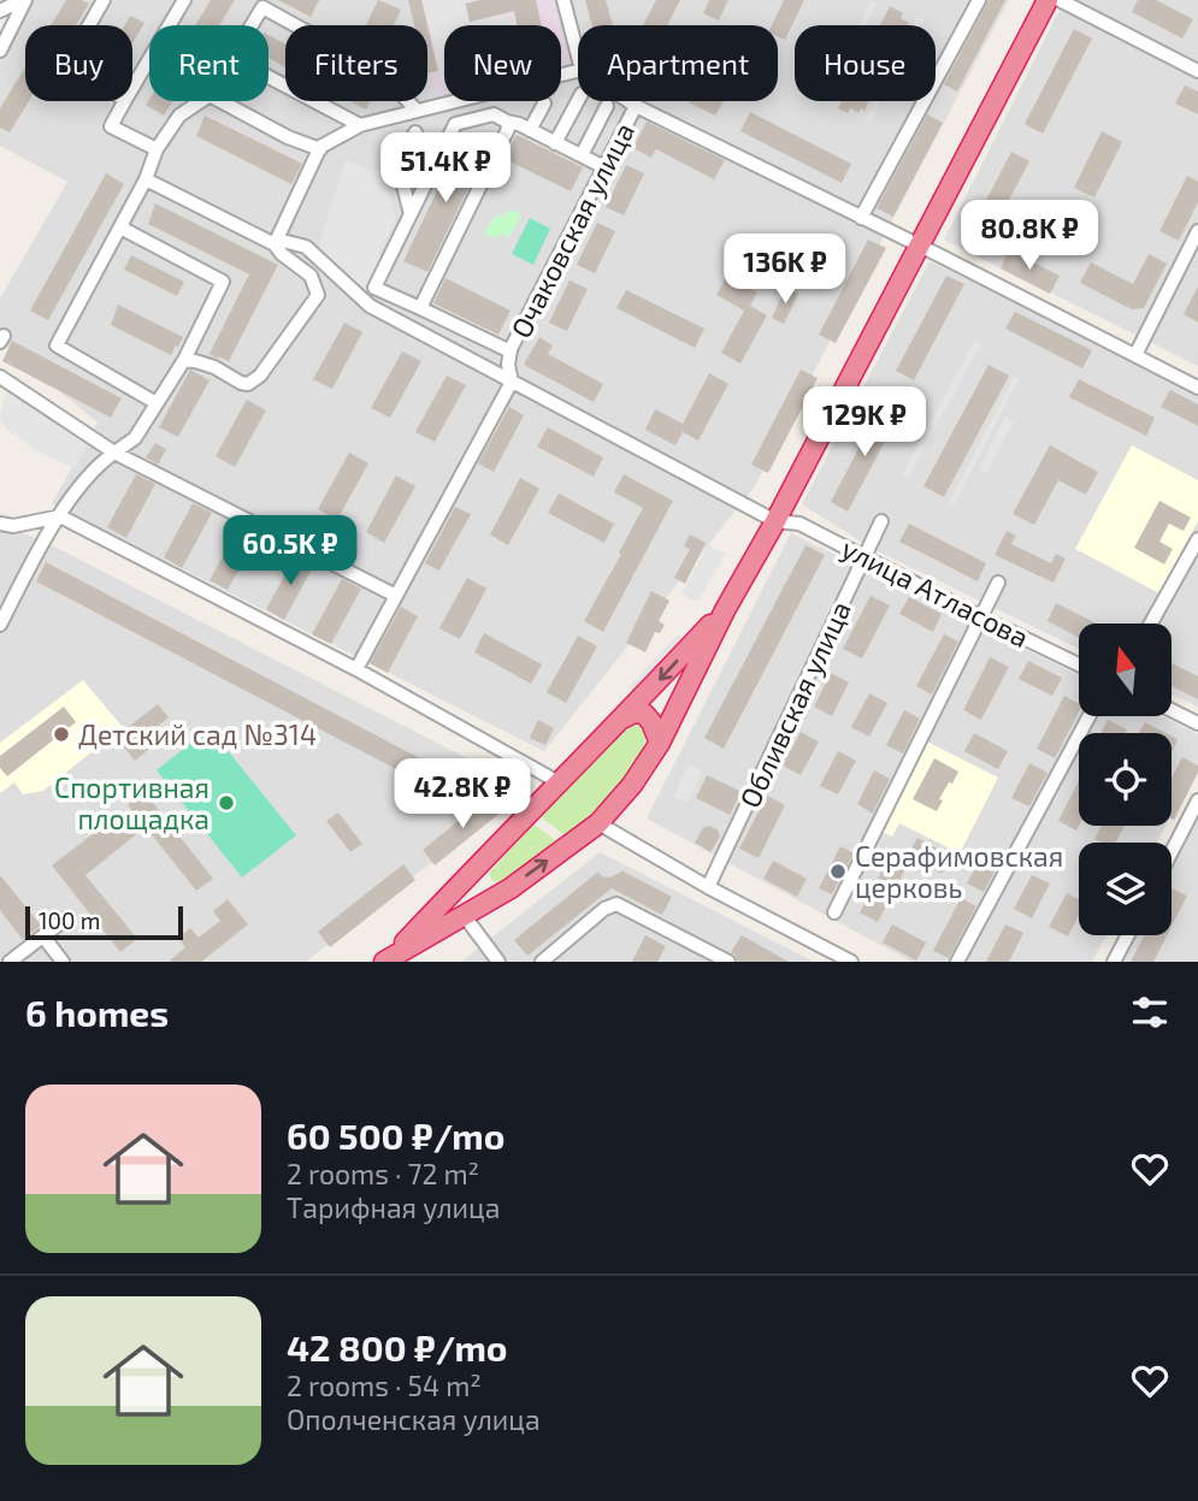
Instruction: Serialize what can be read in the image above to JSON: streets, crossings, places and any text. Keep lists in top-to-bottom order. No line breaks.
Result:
{"streets":{"street":["Очаковская улица","улица Атласова","Обливская улица"]},"crossings":[["Очаковская улица","улица Атласова"],["улица Атласова","Обливская улица"]],"places":["Детский сад №314","Спортивная площадка","Серафимовская церковь"],"scale_bar":"100 m","north":"top","page":{"chip":["Buy","Rent","Filters","New","Apartment","House"],"price":["51.4K ₽","80.8K ₽","136K ₽","129K ₽","60.5K ₽","42.8K ₽"],"scale":"100 m","heading":"6 homes","list":[{"name":"60 500 ₽/mo","note":"2 rooms · 72 m² · Тарифная улица"},{"name":"42 800 ₽/mo","note":"2 rooms · 54 m² · Ополченская улица"}]}}
